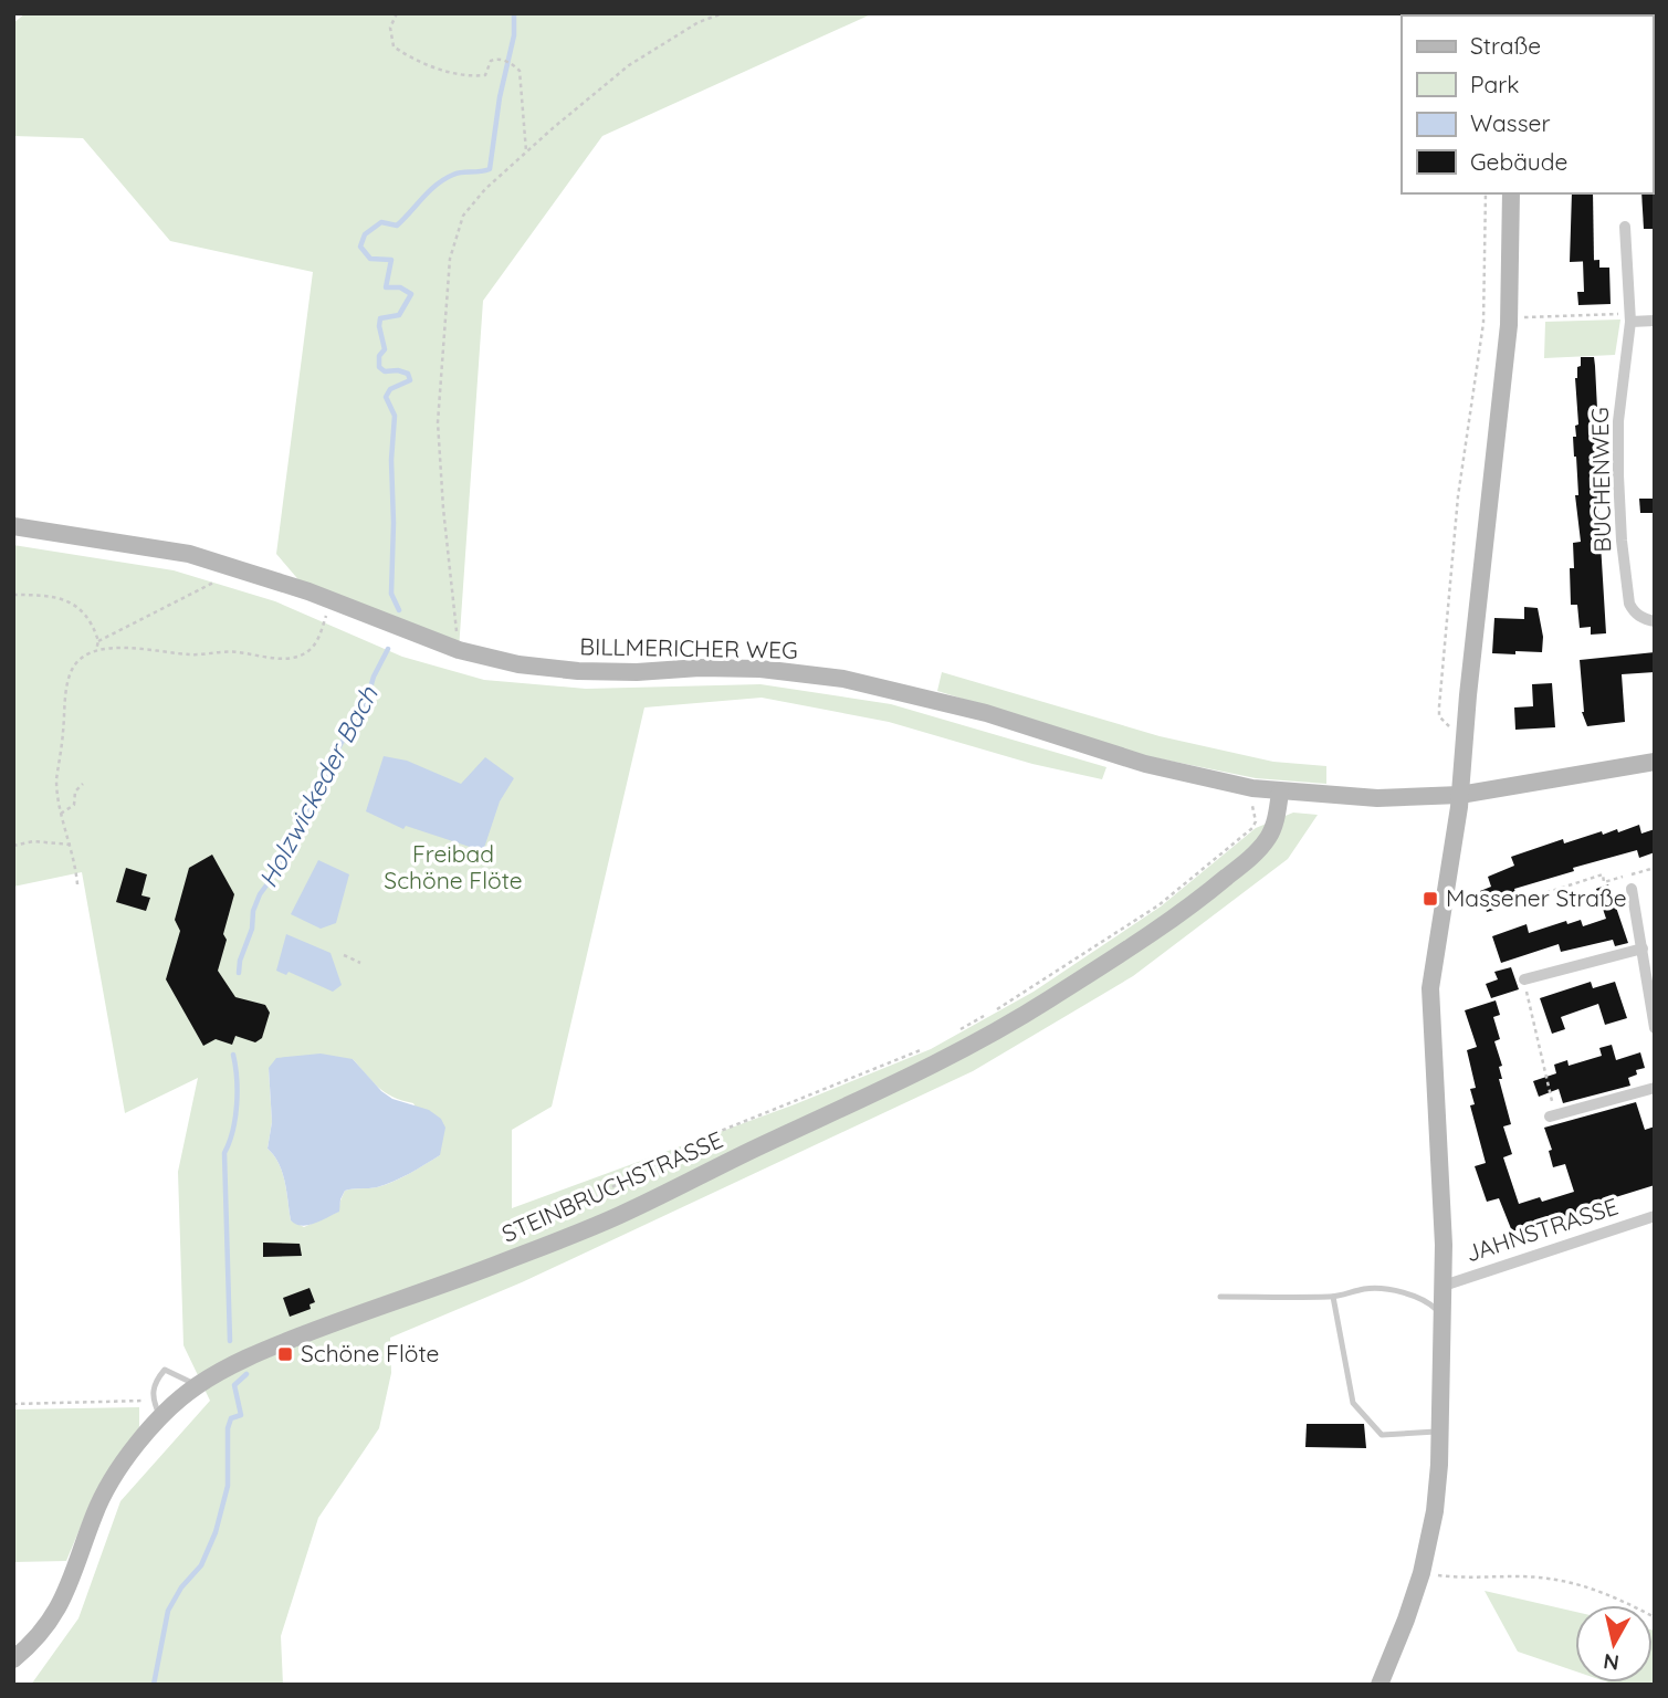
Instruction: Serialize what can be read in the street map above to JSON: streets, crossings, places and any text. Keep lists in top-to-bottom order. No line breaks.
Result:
{"streets":{"street":["BUCHENWEG","BILLMERICHER WEG","STEINBRUCHSTRASSE","JAHNSTRASSE"]},"crossings":[["BILLMERICHER WEG","STEINBRUCHSTRASSE"]],"water":["Holzwickeder Bach"],"parks":["Freibad Schöne Flöte"],"places":{"transit":["Massener Straße","Schöne Flöte"]},"legend":["Straße","Park","Wasser","Gebäude"],"north":"bottom"}
